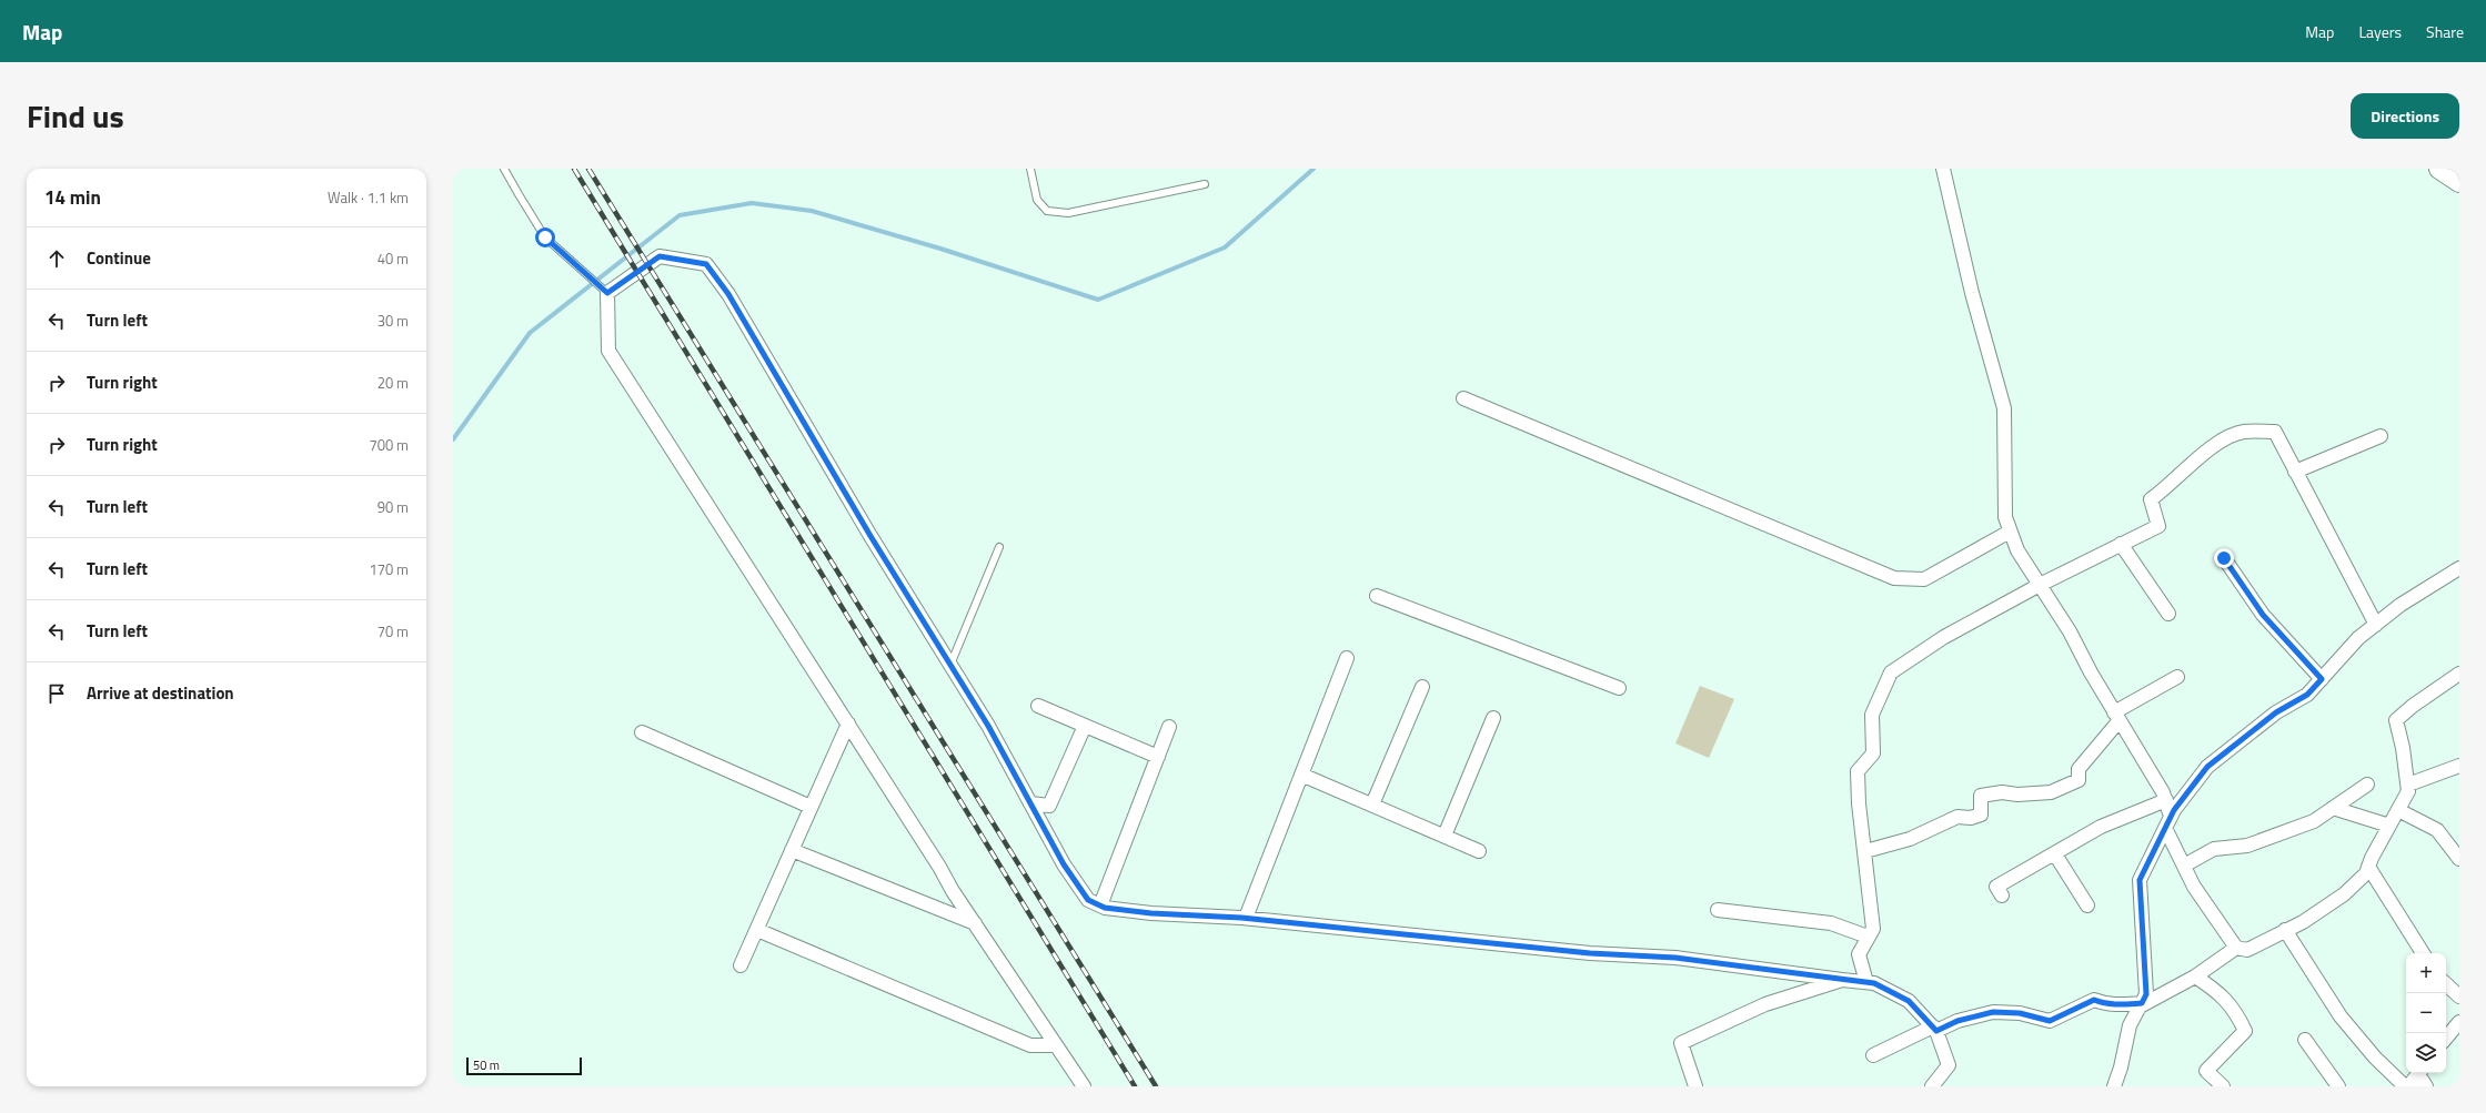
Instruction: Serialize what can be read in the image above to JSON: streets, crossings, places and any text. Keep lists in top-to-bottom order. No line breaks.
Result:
{"scale_bar":"50 m","page":{"header":"Map","nav":["Map","Layers","Share"],"title":"Find us","buttons":"Directions","heading":["14 min","Walk · 1.1 km"],"list":[["Continue","40 m"],["Turn left","30 m"],["Turn right","20 m"],["Turn right","700 m"],["Turn left","90 m"],["Turn left","170 m"],["Turn left","70 m"],"Arrive at destination"],"map_buttons":["+","−"],"scale":"50 m"}}
